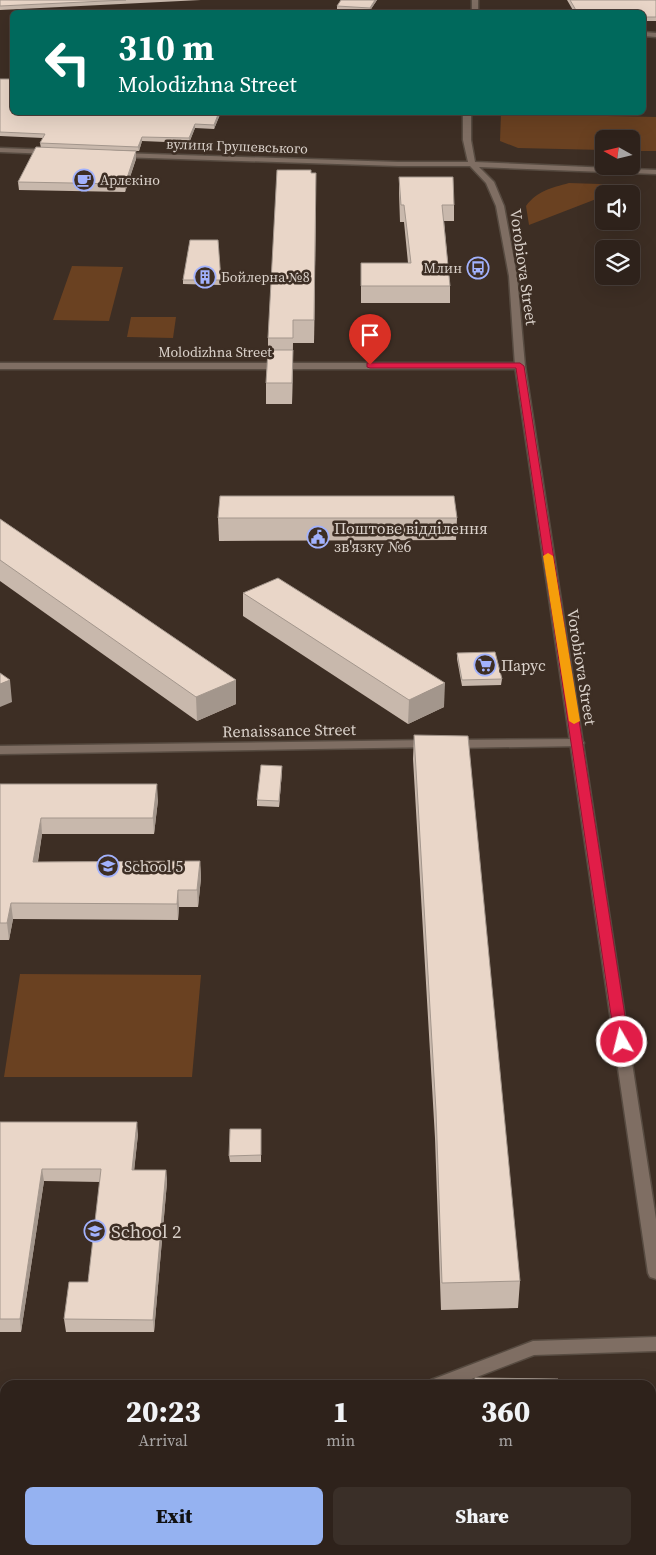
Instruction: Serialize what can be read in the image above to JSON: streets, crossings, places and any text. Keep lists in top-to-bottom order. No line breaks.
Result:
{"streets":{"main road":["вулиця Грушевського","Vorobiova Street","Molodizhna Street","Renaissance Street"]},"crossings":[["вулиця Грушевського","Vorobiova Street"],["Vorobiova Street","Molodizhna Street"],["Vorobiova Street","Renaissance Street"]],"places":{"cafe":["Арлєкіно"],"bus stop":["Млин"],"building":["Бойлерна №8"],"public building":["Поштове відділення зв'язку №6"],"supermarket":["Парус"],"school or university":["School 5","School 2"]},"north":"left","page":{"turn":["310 m","Molodizhna Street"],"eta":["20:23","Arrival","1","min","360","m"],"buttons":["Exit","Share"]}}
